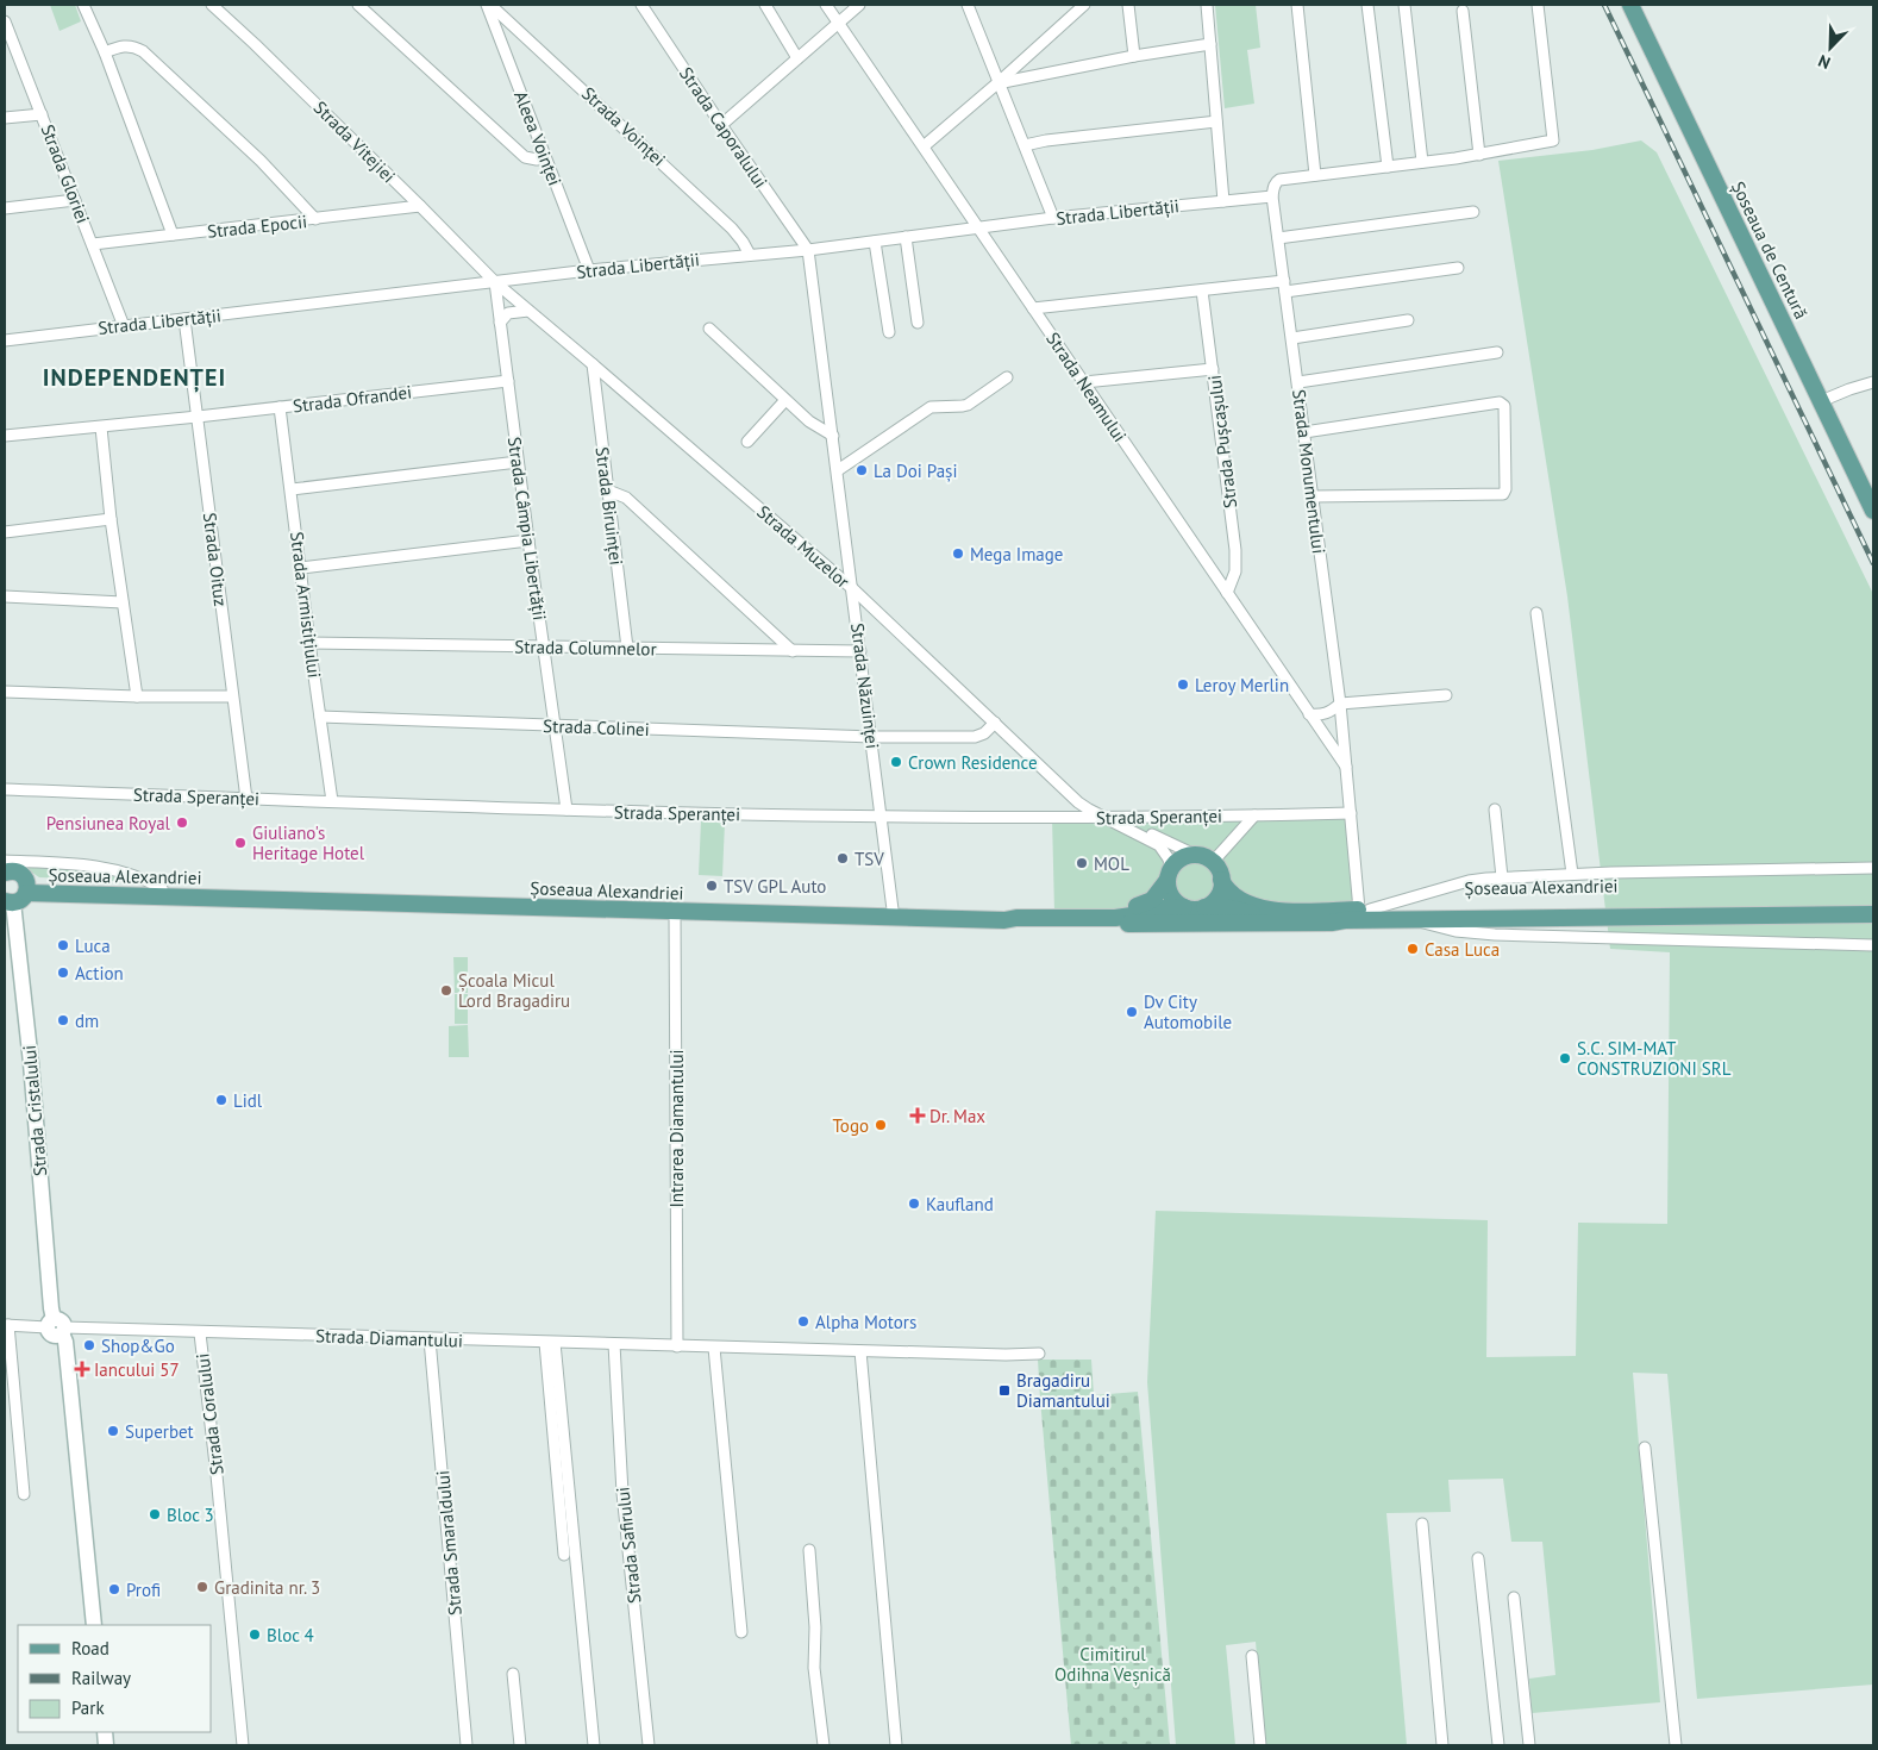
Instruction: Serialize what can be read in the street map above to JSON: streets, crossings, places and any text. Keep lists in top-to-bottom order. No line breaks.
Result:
{"streets":{"main road":["Șoseaua de Centură","Șoseaua Alexandriei"],"street":["Strada Voinței","Strada Caporalului","Aleea Voinței","Strada Vitejiei","Strada Gloriei","Strada Libertății","Strada Epocii","Strada Neamului","Strada Ofrandei","Strada Pușcașului","Strada Monumentului","Strada Biruinței","Strada Câmpia Libertății","Strada Muzelor","Strada Oituz","Strada Armistițiului","Strada Columnelor","Strada Năzuinței","Strada Colinei","Strada Speranței","Strada Cristalului","Intrarea Diamantului","Strada Diamantului","Strada Coralului","Strada Smaraldului","Strada Safirului"]},"crossings":[["Strada Voinței","Aleea Voinței"],["Strada Voinței","Strada Libertății"],["Strada Caporalului","Strada Libertății"],["Strada Caporalului","Strada Năzuinței"],["Aleea Voinței","Strada Libertății"],["Strada Vitejiei","Strada Libertății"],["Strada Vitejiei","Strada Epocii"],["Strada Vitejiei","Strada Câmpia Libertății"],["Strada Vitejiei","Strada Muzelor"],["Strada Gloriei","Strada Libertății"],["Strada Gloriei","Strada Epocii"],["Strada Libertății","Strada Neamului"],["Strada Libertății","Strada Monumentului"],["Strada Libertății","Strada Câmpia Libertății"],["Strada Libertății","Strada Muzelor"],["Strada Libertății","Strada Oituz"],["Strada Libertății","Strada Năzuinței"],["Strada Neamului","Strada Pușcașului"],["Strada Neamului","Strada Monumentului"],["Strada Ofrandei","Strada Câmpia Libertății"],["Strada Ofrandei","Strada Oituz"],["Strada Ofrandei","Strada Armistițiului"],["Strada Monumentului","Strada Speranței"],["Strada Monumentului","Șoseaua Alexandriei"],["Strada Biruinței","Strada Muzelor"],["Strada Biruinței","Strada Columnelor"],["Strada Câmpia Libertății","Strada Muzelor"],["Strada Câmpia Libertății","Strada Columnelor"],["Strada Câmpia Libertății","Strada Colinei"],["Strada Câmpia Libertății","Strada Speranței"],["Strada Muzelor","Strada Năzuinței"],["Strada Muzelor","Strada Colinei"],["Strada Muzelor","Strada Speranței"],["Strada Oituz","Strada Speranței"],["Strada Armistițiului","Strada Columnelor"],["Strada Armistițiului","Strada Colinei"],["Strada Armistițiului","Strada Speranței"],["Strada Columnelor","Strada Năzuinței"],["Strada Năzuinței","Strada Colinei"],["Strada Năzuinței","Strada Speranței"],["Strada Năzuinței","Șoseaua Alexandriei"],["Șoseaua Alexandriei","Strada Cristalului"],["Șoseaua Alexandriei","Intrarea Diamantului"],["Strada Cristalului","Strada Diamantului"],["Intrarea Diamantului","Strada Diamantului"],["Strada Diamantului","Strada Coralului"],["Strada Diamantului","Strada Smaraldului"],["Strada Diamantului","Strada Safirului"]],"districts":["INDEPENDENȚEI"],"parks":["Cimitirul Odihna Veșnică"],"places":{"other":["La Doi Pași","Mega Image","Leroy Merlin","Crown Residence","Pensiunea Royal","Giuliano's Heritage Hotel","TSV","MOL","TSV GPL Auto","Luca","Casa Luca","Action","Școala Micul Lord Bragadiru","Dv City Automobile","dm","S.C. SIM-MAT CONSTRUZIONI SRL","Lidl","Togo","Kaufland","Alpha Motors","Shop&Go","Superbet","Bloc 3","Gradinita nr. 3","Profi","Bloc 4"],"health":["Dr. Max","Iancului 57"],"transit":["Bragadiru Diamantului"]},"legend":["Road","Railway","Park"],"north":"bottom left"}
